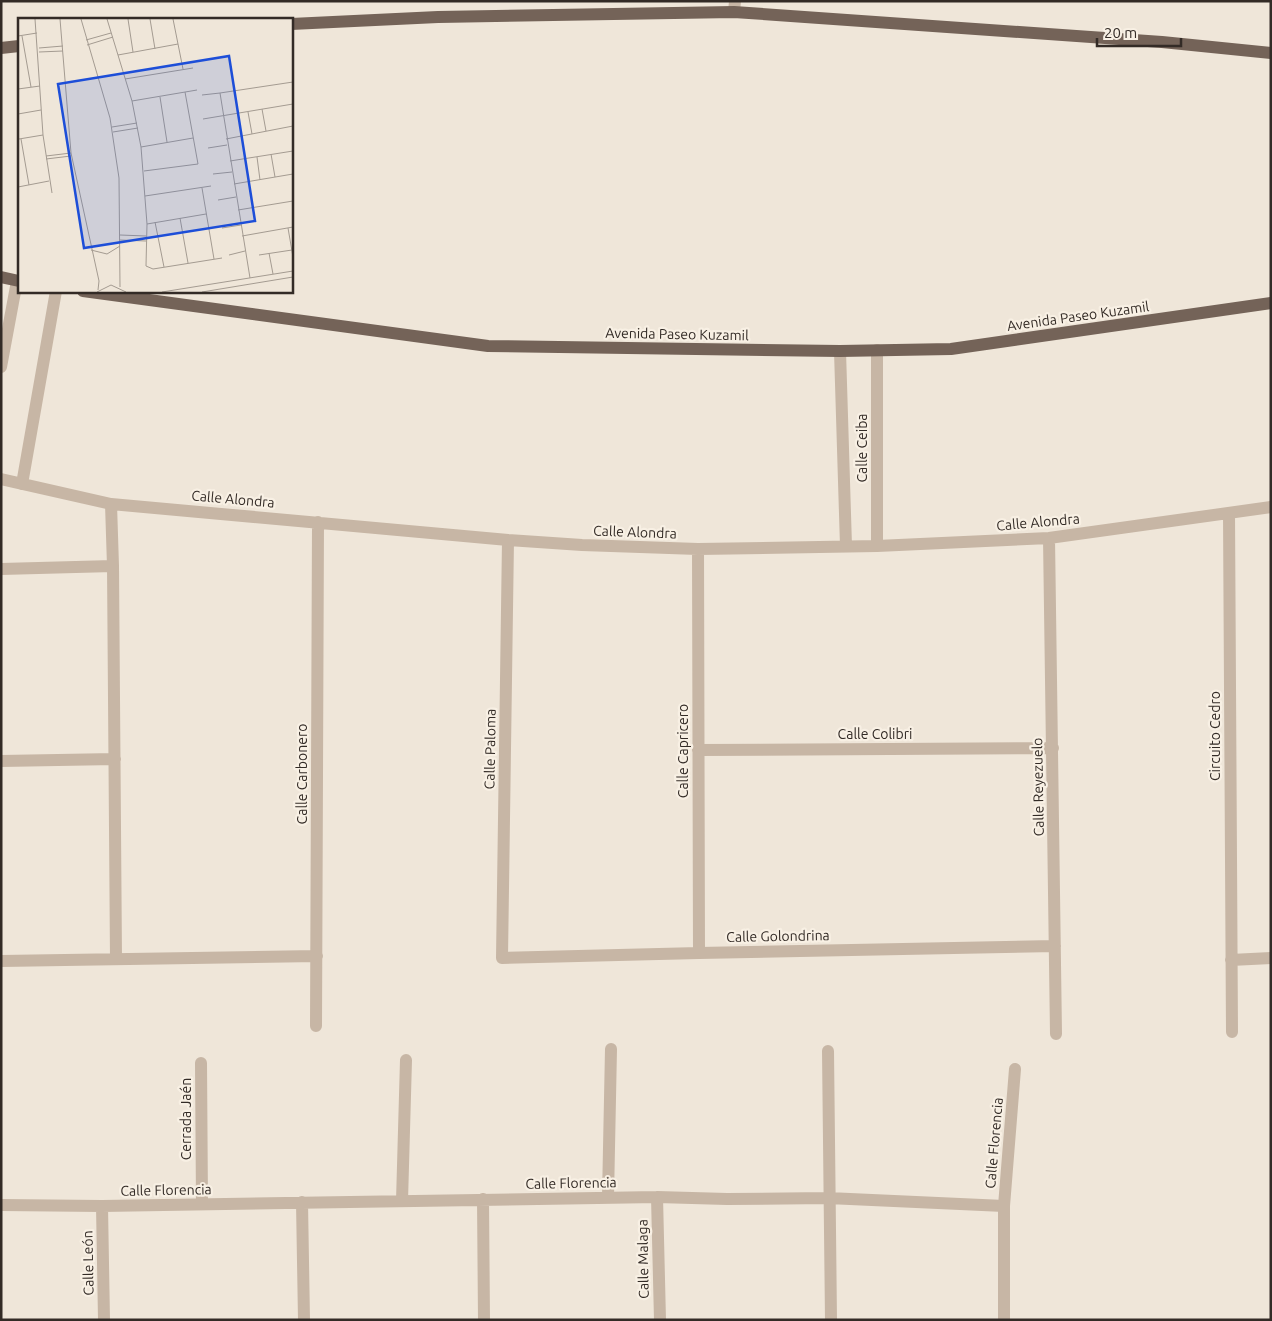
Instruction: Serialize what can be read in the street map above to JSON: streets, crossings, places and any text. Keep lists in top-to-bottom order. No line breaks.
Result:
{"streets":{"main road":["Avenida Paseo Kuzamil"],"street":["Calle Ceiba","Calle Alondra","Calle Colibri","Circuito Cedro","Calle Paloma","Calle Capricero","Calle Carbonero","Calle Reyezuelo","Calle Golondrina","Cerrada Jaén","Calle Florencia","Calle Malaga","Calle León"]},"crossings":[["Avenida Paseo Kuzamil","Calle Ceiba"],["Calle Ceiba","Calle Alondra"],["Calle Alondra","Circuito Cedro"],["Calle Alondra","Calle Paloma"],["Calle Alondra","Calle Capricero"],["Calle Alondra","Calle Carbonero"],["Calle Alondra","Calle Reyezuelo"],["Calle Colibri","Calle Capricero"],["Calle Colibri","Calle Reyezuelo"],["Calle Paloma","Calle Golondrina"],["Calle Capricero","Calle Golondrina"],["Calle Reyezuelo","Calle Golondrina"],["Cerrada Jaén","Calle Florencia"],["Calle Florencia","Calle Malaga"],["Calle Florencia","Calle León"]],"scale_bar":"20 m"}
